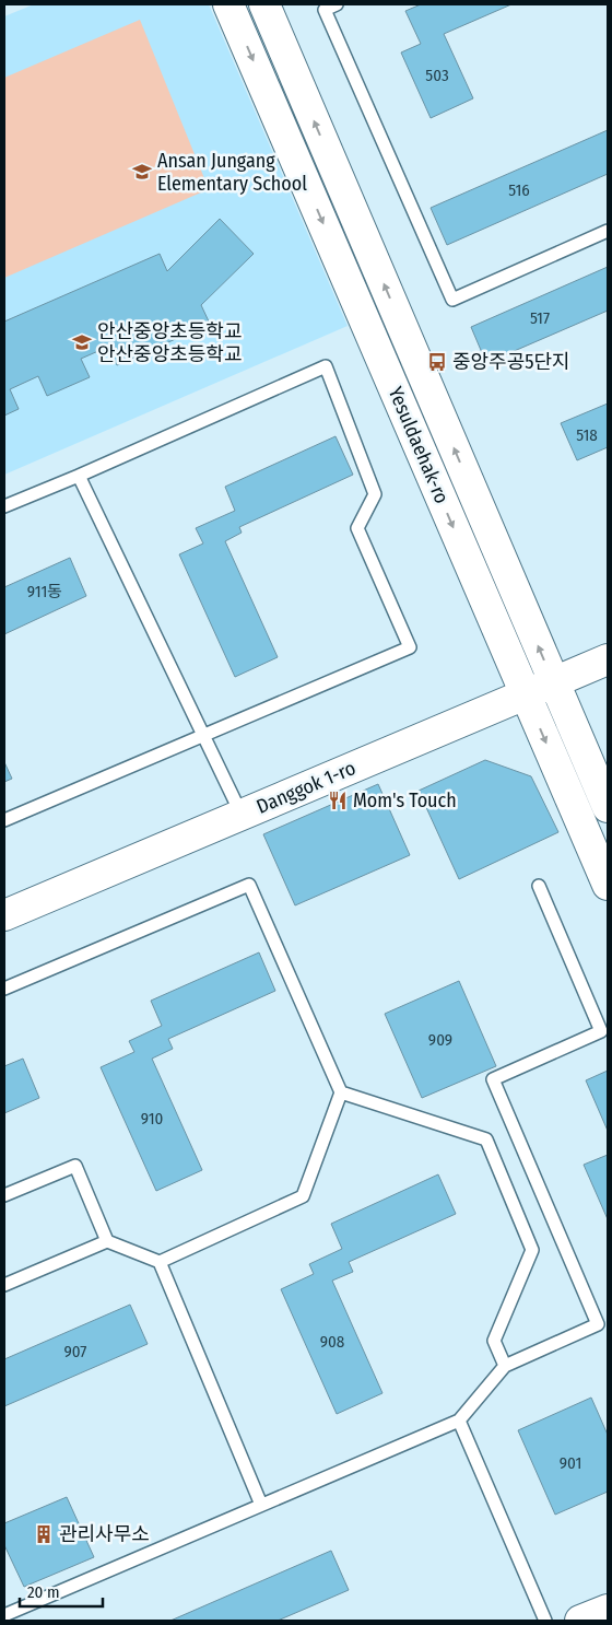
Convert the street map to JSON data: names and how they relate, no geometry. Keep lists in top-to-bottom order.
{
  "streets": {
    "street": ["Yesuldaehak-ro", "Danggok 1-ro"]
  },
  "crossings": [
    ["Yesuldaehak-ro", "Danggok 1-ro"]
  ],
  "places": {
    "school or university": ["Ansan Jungang Elementary School", "안산중앙초등학교 안산중앙초등학교"],
    "bus stop": ["중앙주공5단지"],
    "restaurant": ["Mom's Touch"],
    "building": ["관리사무소"]
  },
  "house_numbers": [
    "503",
    "516",
    "517",
    "518",
    "911동",
    "909",
    "910",
    "908",
    "907",
    "901"
  ],
  "scale_bar": "20 m"
}
